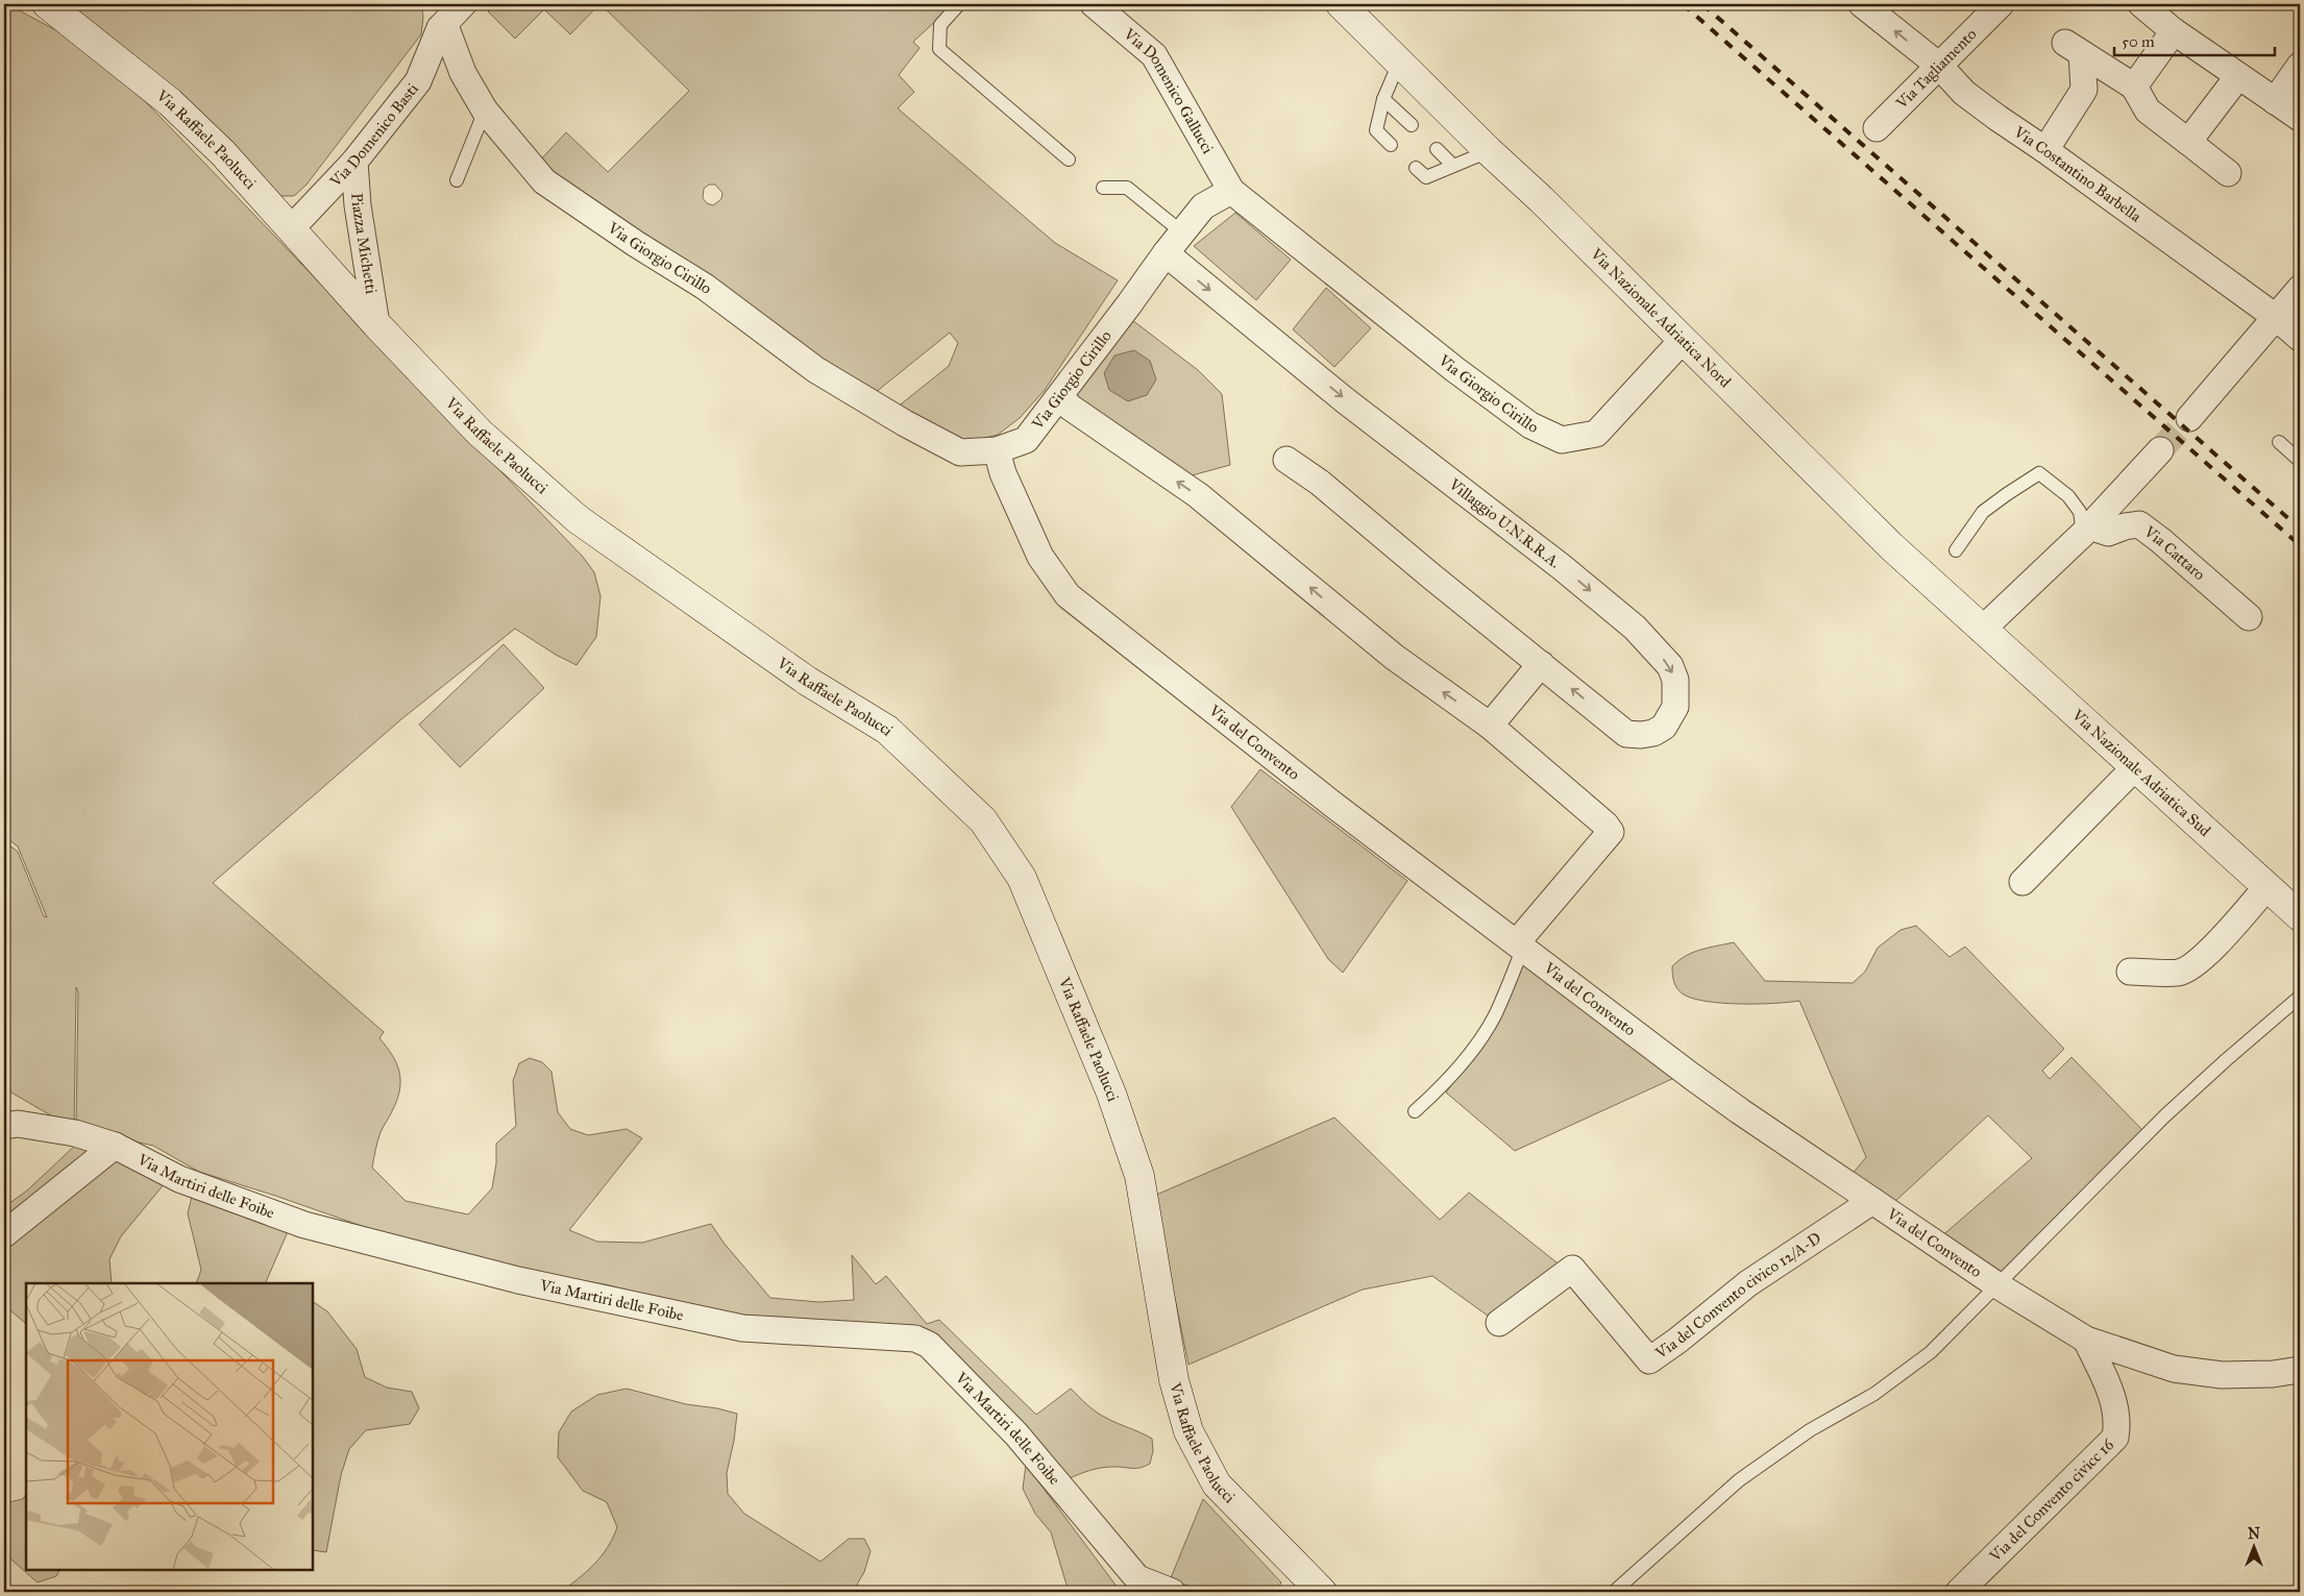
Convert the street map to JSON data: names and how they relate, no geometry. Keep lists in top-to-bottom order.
{
  "streets": {
    "main road": ["Via Raffaele Paolucci", "Via Nazionale Adriatica Nord", "Via Nazionale Adriatica Sud"],
    "street": [
      "Via Tagliamento",
      "Via Domenico Gallucci",
      "Via Domenico Basti",
      "Via Costantino Barbella",
      "Piazza Michetti",
      "Via Giorgio Cirillo",
      "Villaggio U.N.R.R.A.",
      "Via Cattaro",
      "Via del Convento",
      "Via Martiri delle Foibe",
      "Via del Convento civico 12/A-D",
      "Via del Convento civicc 16"
    ]
  },
  "crossings": [
    ["Via Tagliamento", "Via Costantino Barbella"],
    ["Via Domenico Gallucci", "Via Giorgio Cirillo"],
    ["Via Domenico Basti", "Via Raffaele Paolucci"],
    ["Via Domenico Basti", "Piazza Michetti"],
    ["Via Domenico Basti", "Via Giorgio Cirillo"],
    ["Via Raffaele Paolucci", "Piazza Michetti"],
    ["Via Giorgio Cirillo", "Via Nazionale Adriatica Nord"],
    ["Via Giorgio Cirillo", "Villaggio U.N.R.R.A."],
    ["Via Giorgio Cirillo", "Via del Convento"],
    ["Via Nazionale Adriatica Nord", "Via Nazionale Adriatica Sud"],
    ["Via del Convento", "Via del Convento civico 12/A-D"],
    ["Via del Convento", "Via del Convento civicc 16"]
  ],
  "scale_bar": "50 m",
  "north": "top"
}
